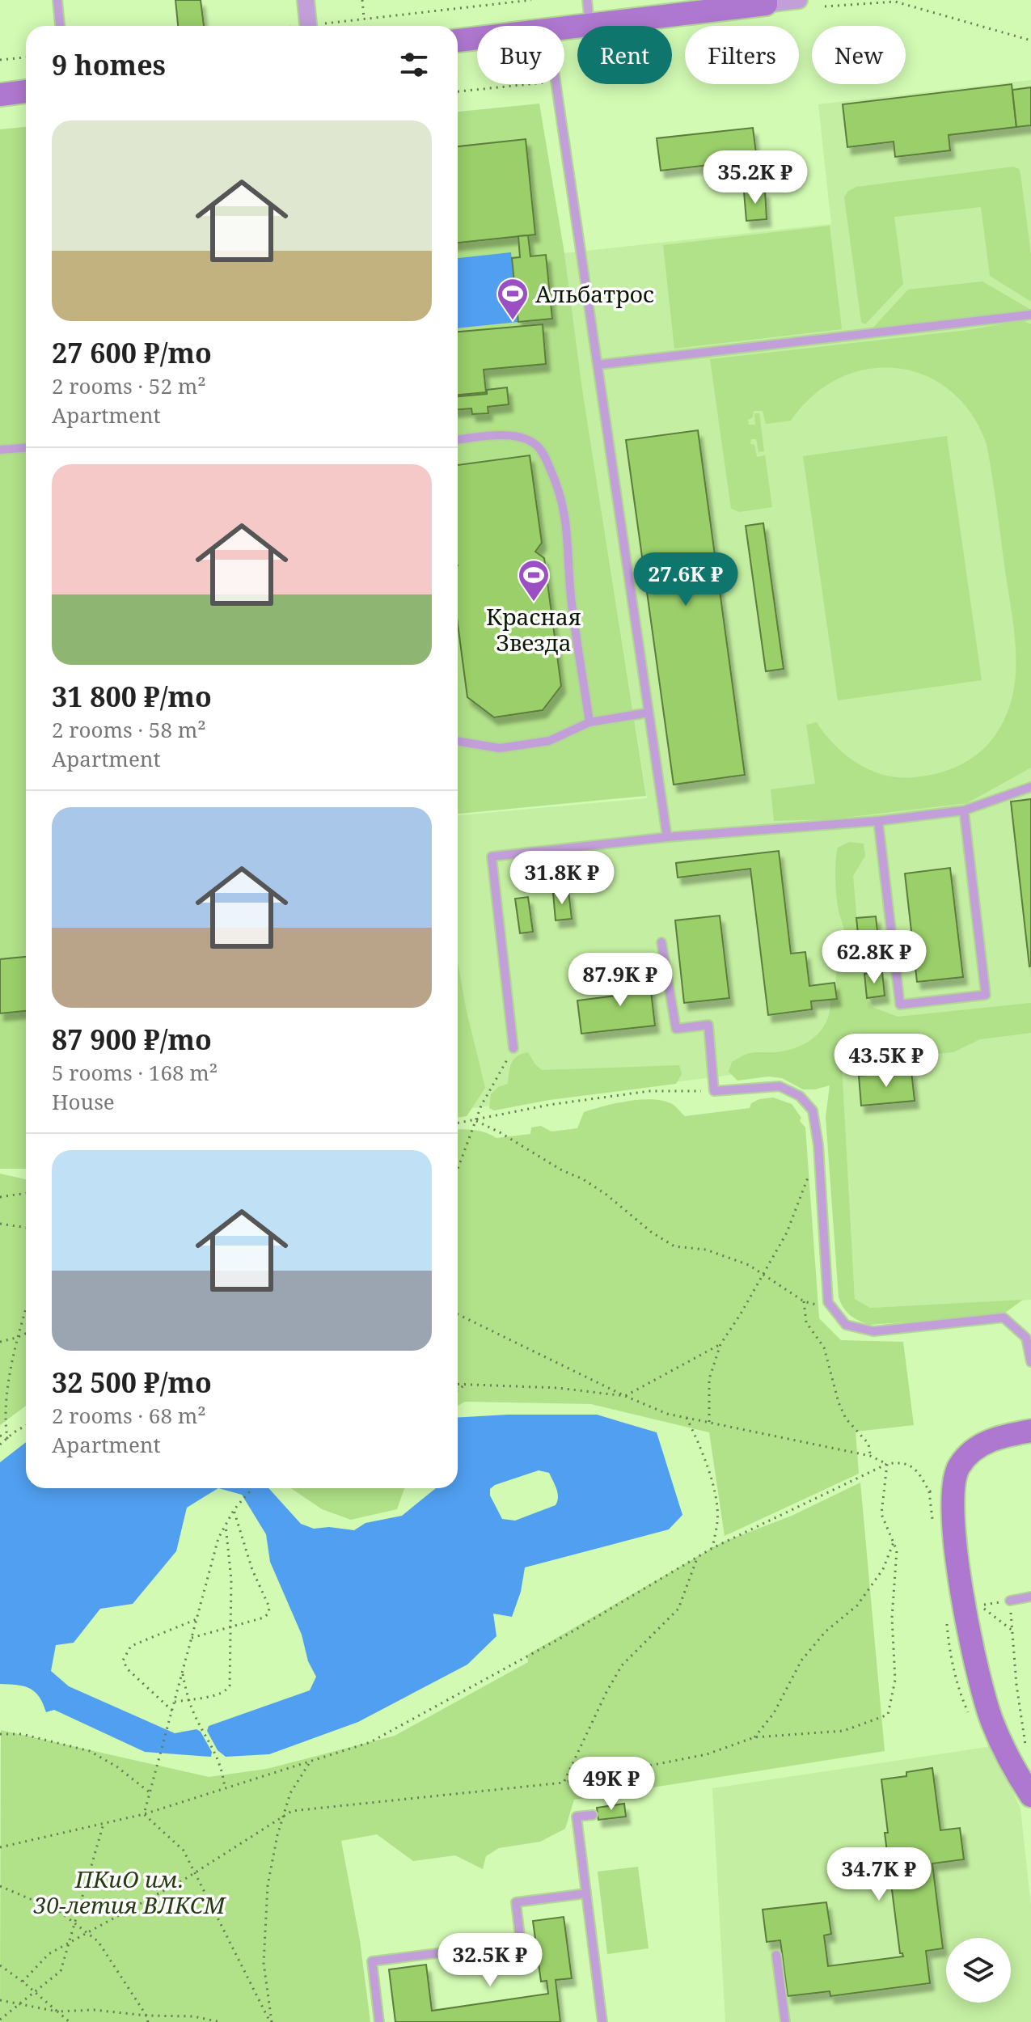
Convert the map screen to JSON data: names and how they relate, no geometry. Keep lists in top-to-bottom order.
{
  "parks": ["ПКиО им. 30-летия ВЛКСМ"],
  "places": {
    "sports": ["Альбатрос", "Красная Звезда"]
  },
  "page": {
    "chip": [
      "Buy",
      "Rent",
      "Filters",
      "New"
    ],
    "heading": "9 homes",
    "list": [
      {
        "name": "27 600 ₽/mo",
        "note": "2 rooms · 52 m² · Apartment"
      },
      {
        "name": "31 800 ₽/mo",
        "note": "2 rooms · 58 m² · Apartment"
      },
      {
        "name": "87 900 ₽/mo",
        "note": "5 rooms · 168 m² · House"
      },
      {
        "name": "32 500 ₽/mo",
        "note": "2 rooms · 68 m² · Apartment"
      }
    ],
    "price": [
      "35.2K ₽",
      "27.6K ₽",
      "31.8K ₽",
      "62.8K ₽",
      "87.9K ₽",
      "43.5K ₽",
      "49K ₽",
      "34.7K ₽",
      "32.5K ₽"
    ]
  }
}
